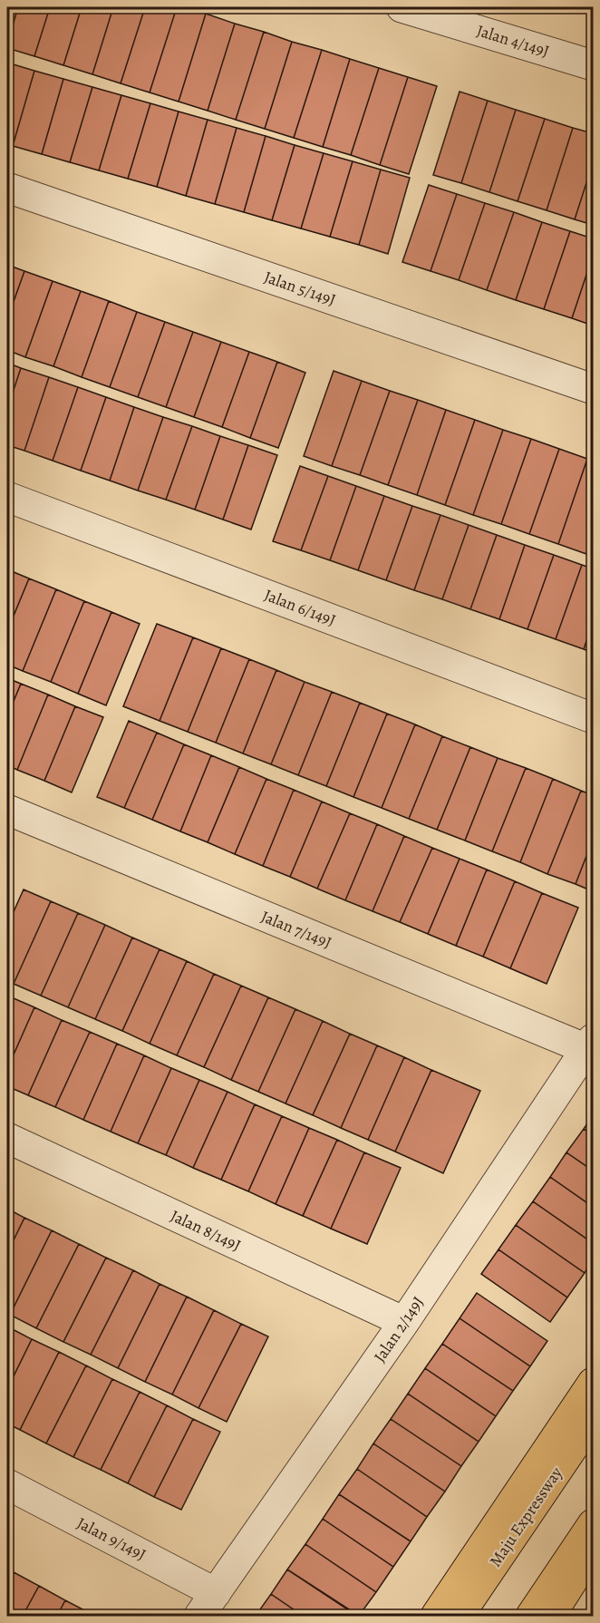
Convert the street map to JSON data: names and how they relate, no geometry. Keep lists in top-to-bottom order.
{
  "streets": {
    "main road": ["Maju Expressway"],
    "street": [
      "Jalan 4/149J",
      "Jalan 5/149J",
      "Jalan 6/149J",
      "Jalan 7/149J",
      "Jalan 8/149J",
      "Jalan 2/149J",
      "Jalan 9/149J"
    ]
  },
  "crossings": [
    ["Jalan 7/149J", "Jalan 2/149J"],
    ["Jalan 8/149J", "Jalan 2/149J"],
    ["Jalan 2/149J", "Jalan 9/149J"]
  ]
}
